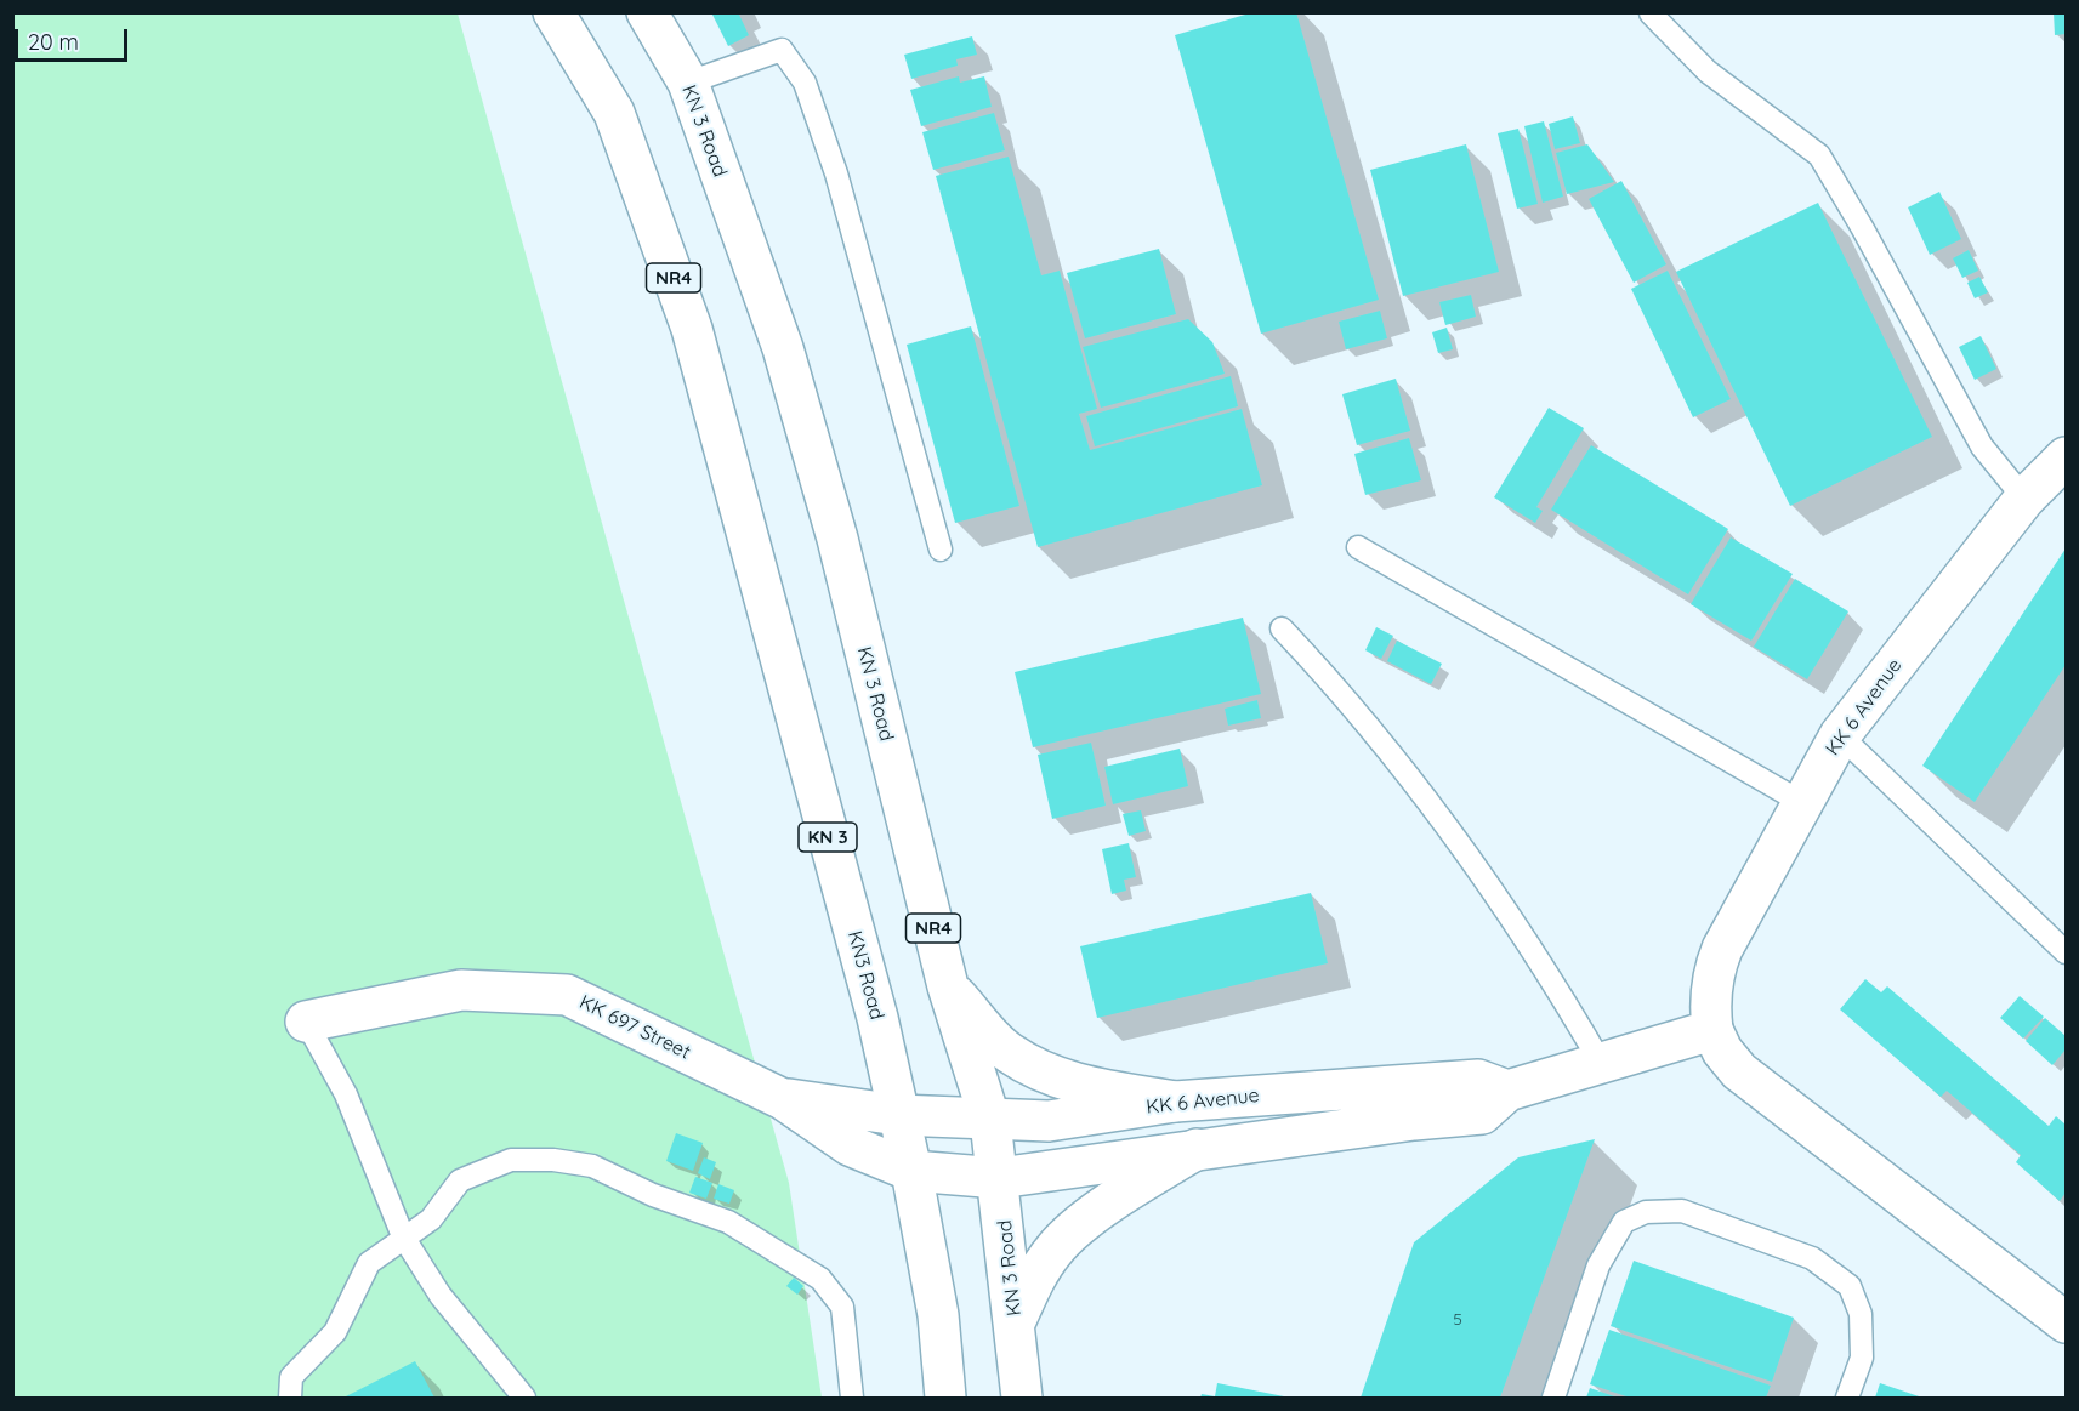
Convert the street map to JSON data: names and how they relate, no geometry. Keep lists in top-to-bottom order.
{
  "streets": {
    "main road": [
      "KN 3 Road",
      "NR4",
      "KK 6 Avenue",
      "KN 3",
      "KN3 Road",
      "KK 697 Street"
    ]
  },
  "crossings": [
    ["KN 3 Road", "KK 6 Avenue"],
    ["KN 3 Road", "KK 697 Street"],
    ["NR4", "KN3 Road"],
    ["KK 6 Avenue", "KN3 Road"],
    ["KK 6 Avenue", "KK 697 Street"],
    ["KN3 Road", "KK 697 Street"]
  ],
  "house_numbers": ["5"],
  "scale_bar": "20 m"
}
